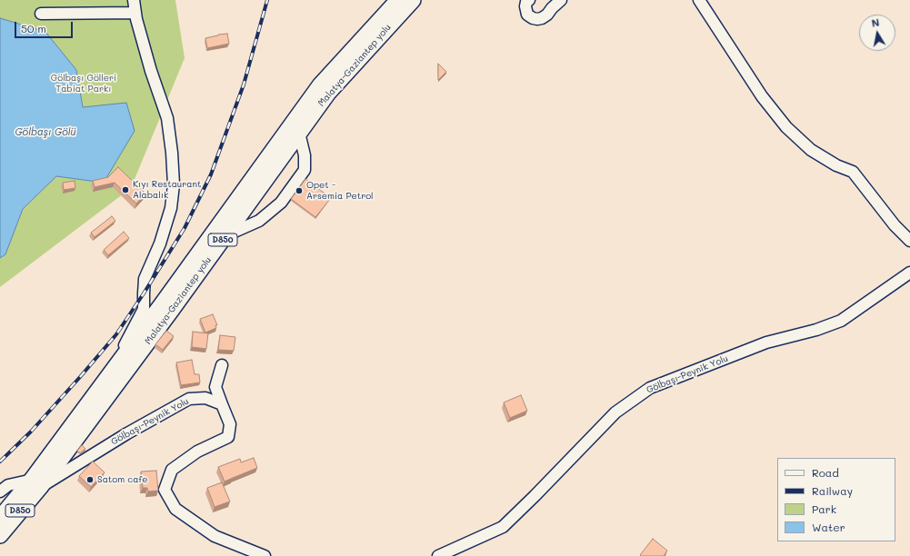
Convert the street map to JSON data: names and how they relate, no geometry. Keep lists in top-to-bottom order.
{
  "streets": {
    "highway": ["Malatya-Gaziantep yolu", "D850"],
    "street": ["Gölbaşı-Peynik Yolu"]
  },
  "crossings": [
    ["Malatya-Gaziantep yolu", "Gölbaşı-Peynik Yolu"]
  ],
  "water": ["Gölbaşı Gölü"],
  "parks": ["Gölbaşı Gölleri Tabiat Parkı"],
  "places": ["Kıyı Restaurant Alabalık", "Opet - Arsemia Petrol", "Satom cafe"],
  "legend": [
    "Road",
    "Railway",
    "Park",
    "Water"
  ],
  "scale_bar": "50 m",
  "north": "top"
}
